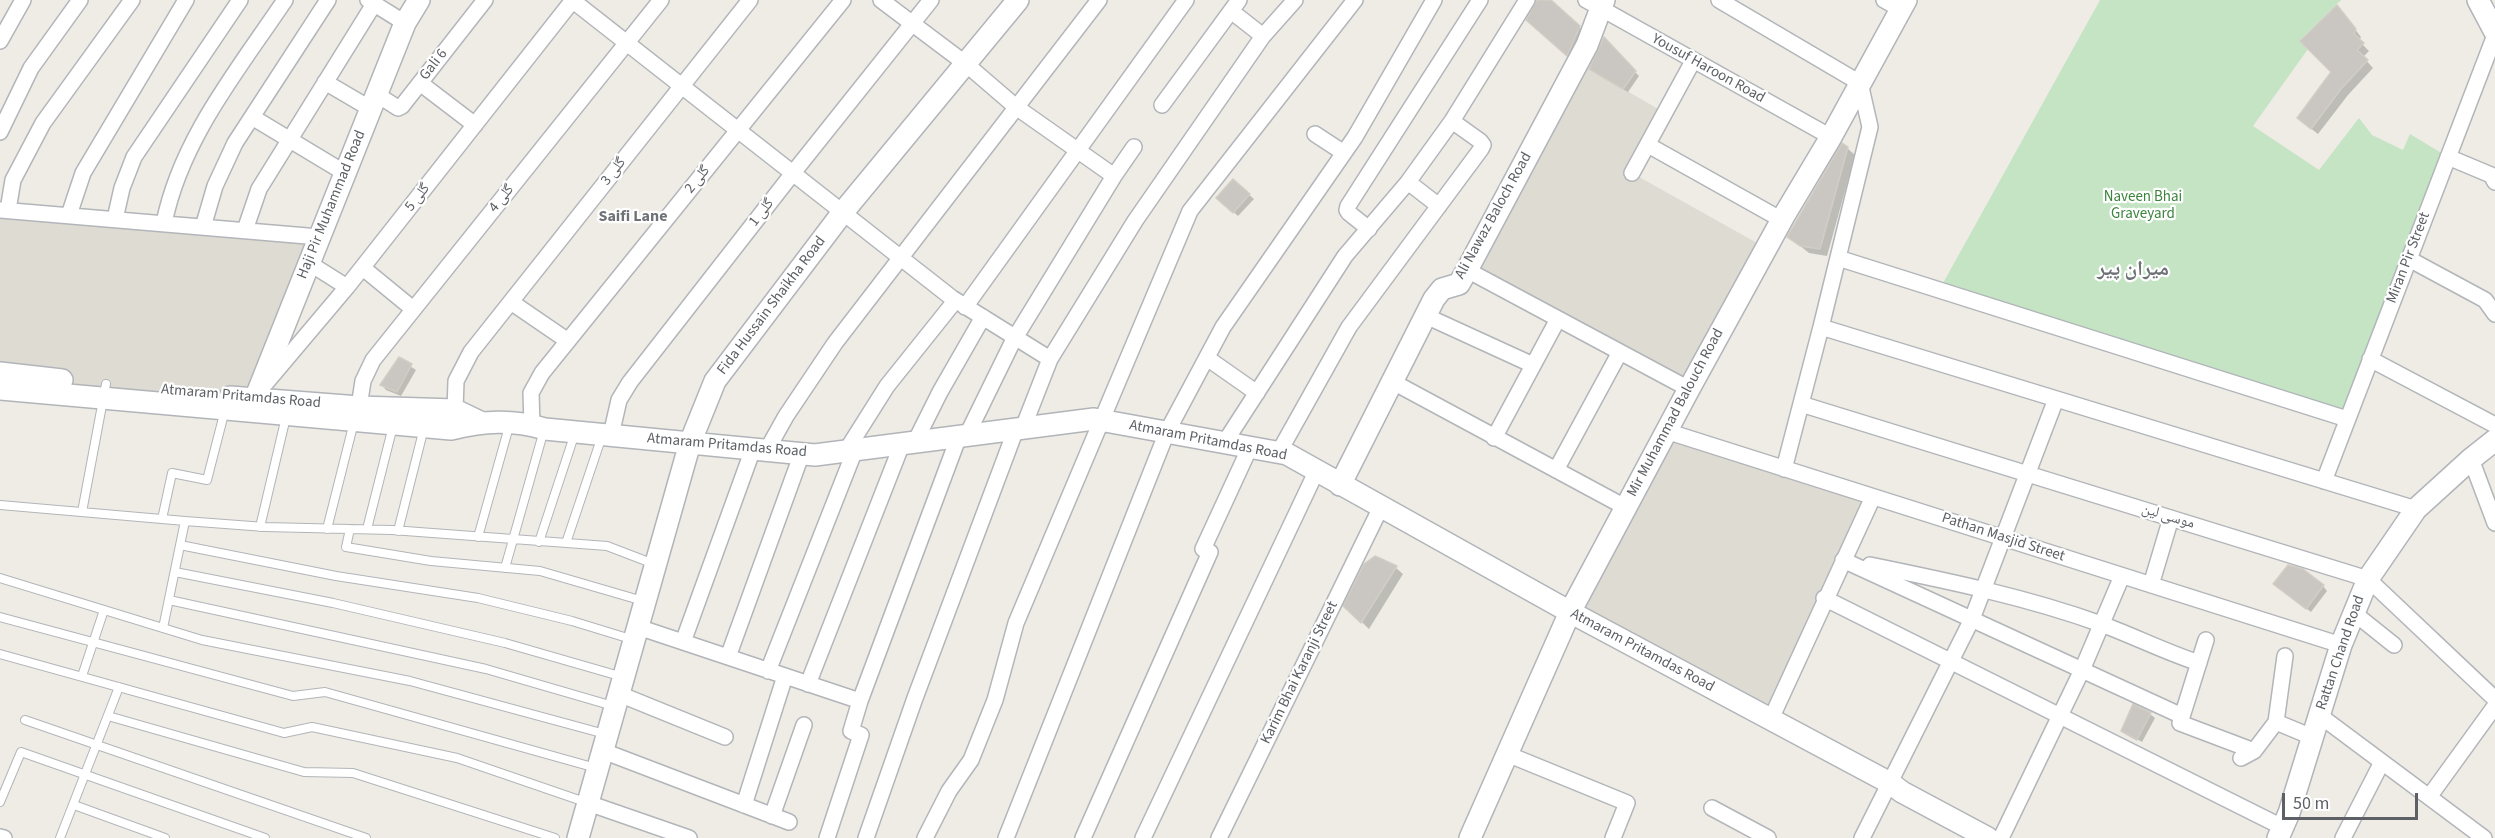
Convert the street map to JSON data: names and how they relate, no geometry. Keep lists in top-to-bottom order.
{
  "streets": {
    "street": [
      "Gali 6",
      "Yousuf Haroon Road",
      "گلی 3",
      "گلی 2",
      "گلی 5",
      "گلی 4",
      "Haji Pir Muhammad Road",
      "گلی 1",
      "Ali Nawaz Baloch Road",
      "Miran Pir Street",
      "Fida Hussain Shaikha Road",
      "Atmaram Pritamdas Road",
      "Mir Muhammad Balouch Road",
      "موسی لین",
      "Pathan Masjid Street",
      "Rattan Chand Road",
      "Karim Bhai Karanji Street"
    ]
  },
  "crossings": [
    ["Gali 6", "Haji Pir Muhammad Road"],
    ["Yousuf Haroon Road", "Ali Nawaz Baloch Road"],
    ["Yousuf Haroon Road", "Mir Muhammad Balouch Road"],
    ["گلی 3", "Atmaram Pritamdas Road"],
    ["گلی 2", "Atmaram Pritamdas Road"],
    ["گلی 5", "Haji Pir Muhammad Road"],
    ["گلی 5", "Atmaram Pritamdas Road"],
    ["گلی 4", "Atmaram Pritamdas Road"],
    ["Haji Pir Muhammad Road", "Atmaram Pritamdas Road"],
    ["گلی 1", "Atmaram Pritamdas Road"],
    ["Ali Nawaz Baloch Road", "Atmaram Pritamdas Road"],
    ["Fida Hussain Shaikha Road", "Atmaram Pritamdas Road"],
    ["Atmaram Pritamdas Road", "Mir Muhammad Balouch Road"],
    ["Atmaram Pritamdas Road", "Karim Bhai Karanji Street"],
    ["Mir Muhammad Balouch Road", "Pathan Masjid Street"],
    ["موسی لین", "Rattan Chand Road"],
    ["Pathan Masjid Street", "Rattan Chand Road"]
  ],
  "districts": ["Saifi Lane", "میران پیر"],
  "parks": ["Naveen Bhai Graveyard"],
  "scale_bar": "50 m"
}
